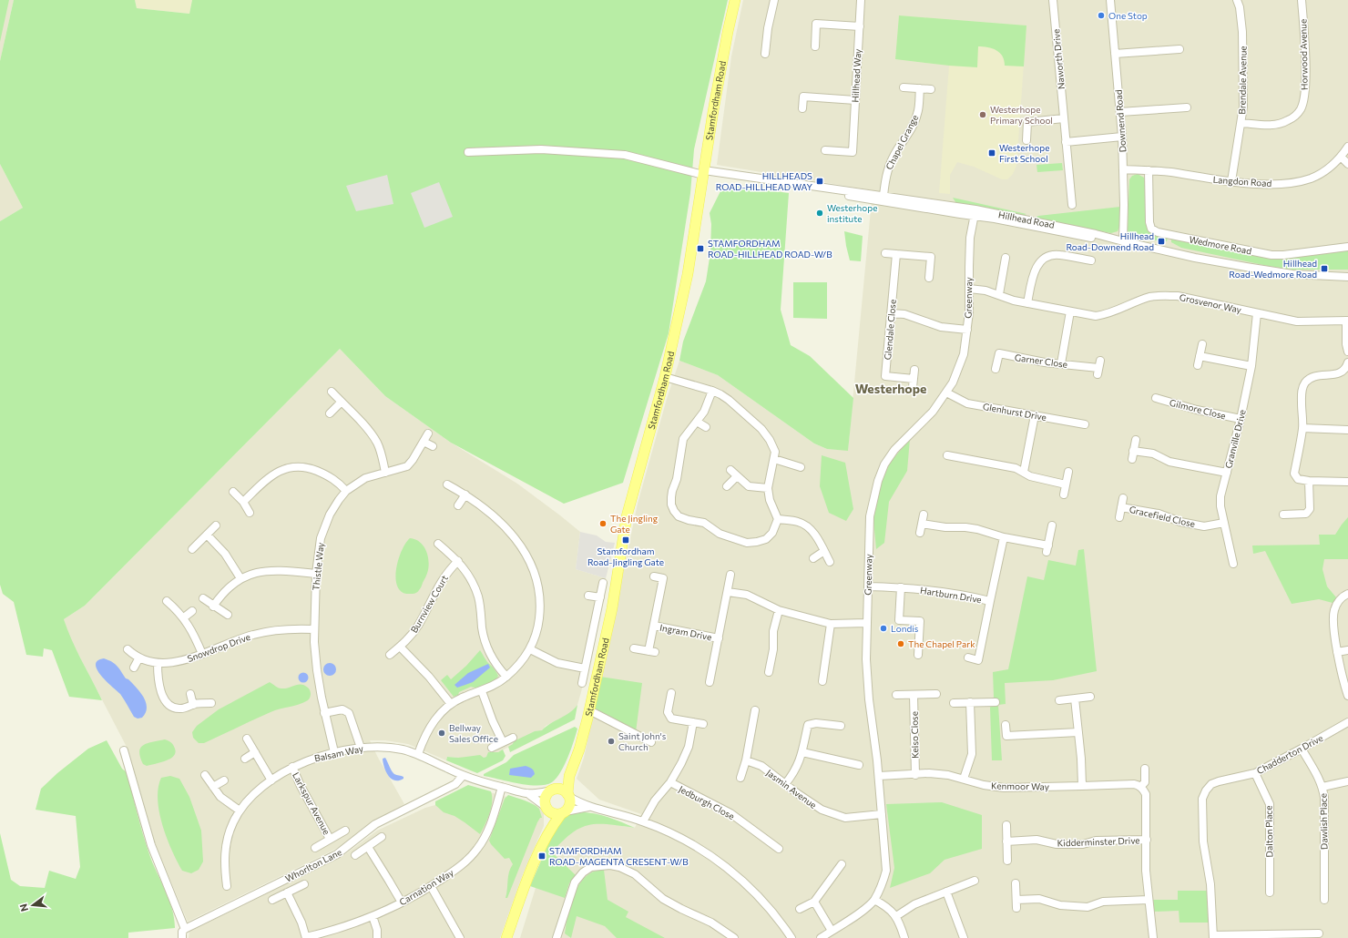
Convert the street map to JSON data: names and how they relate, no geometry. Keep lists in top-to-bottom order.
{
  "streets": {
    "main road": ["Stamfordham Road"],
    "street": [
      "Horwood Avenue",
      "Naworth Drive",
      "Hillhead Way",
      "Brendale Avenue",
      "Downend Road",
      "Chapel Grange",
      "Langdon Road",
      "Hillhead Road",
      "Wedmore Road",
      "Greenway",
      "Grosvenor Way",
      "Glendale Close",
      "Garner Close",
      "Gilmore Close",
      "Glenhurst Drive",
      "Granville Drive",
      "Gracefield Close",
      "Thistle Way",
      "Hartburn Drive",
      "Burnview Court",
      "Ingram Drive",
      "Snowdrop Drive",
      "Kelso Close",
      "Balsam Way",
      "Chadderton Drive",
      "Kenmoor Way",
      "Jasmin Avenue",
      "Jedburgh Close",
      "Larkspur Avenue",
      "Dawlish Place",
      "Dalton Place",
      "Kidderminster Drive",
      "Whorlton Lane",
      "Carnation Way"
    ]
  },
  "crossings": [
    ["Horwood Avenue", "Brendale Avenue"],
    ["Brendale Avenue", "Langdon Road"],
    ["Stamfordham Road", "Hillhead Road"],
    ["Stamfordham Road", "Balsam Way"],
    ["Downend Road", "Langdon Road"],
    ["Downend Road", "Hillhead Road"],
    ["Chapel Grange", "Hillhead Road"],
    ["Langdon Road", "Wedmore Road"],
    ["Hillhead Road", "Greenway"],
    ["Greenway", "Grosvenor Way"],
    ["Greenway", "Glenhurst Drive"],
    ["Greenway", "Hartburn Drive"],
    ["Greenway", "Kenmoor Way"],
    ["Greenway", "Jasmin Avenue"],
    ["Grosvenor Way", "Granville Drive"],
    ["Gilmore Close", "Granville Drive"],
    ["Granville Drive", "Gracefield Close"],
    ["Thistle Way", "Snowdrop Drive"],
    ["Thistle Way", "Balsam Way"],
    ["Kelso Close", "Kenmoor Way"],
    ["Balsam Way", "Larkspur Avenue"],
    ["Balsam Way", "Whorlton Lane"],
    ["Balsam Way", "Carnation Way"],
    ["Chadderton Drive", "Dawlish Place"],
    ["Chadderton Drive", "Dalton Place"]
  ],
  "districts": ["Westerhope"],
  "places": {
    "other": [
      "One Stop",
      "Westerhope Primary School",
      "Westerhope institute",
      "The Jingling Gate",
      "Londis",
      "The Chapel Park",
      "Bellway Sales Office",
      "Saint John's Church"
    ],
    "transit": [
      "Westerhope First School",
      "HILLHEADS ROAD-HILLHEAD WAY",
      "Hillhead Road-Downend Road",
      "STAMFORDHAM ROAD-HILLHEAD ROAD-W/B",
      "Hillhead Road-Wedmore Road",
      "Stamfordham Road-Jingling Gate",
      "STAMFORDHAM ROAD-MAGENTA CRESENT-W/B"
    ]
  },
  "north": "left"
}
